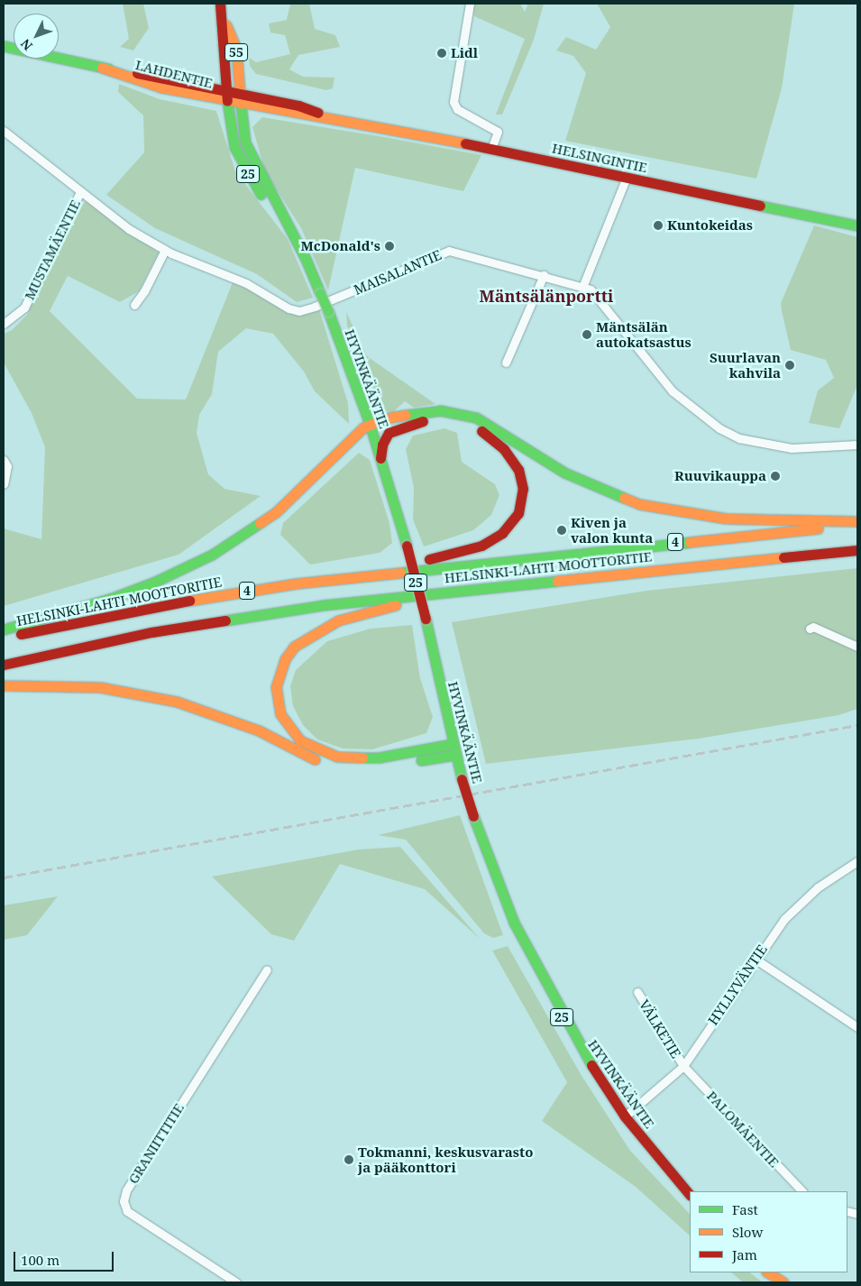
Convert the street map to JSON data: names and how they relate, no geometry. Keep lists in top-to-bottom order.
{
  "streets": {
    "main road": [
      "55",
      "LAHDENTIE",
      "HELSINGINTIE",
      "25",
      "HYVINKÄÄNTIE",
      "4",
      "HELSINKI-LAHTI MOOTTORITIE"
    ],
    "street": [
      "MUSTAMÄENTIE",
      "MAISALANTIE",
      "HYLLYVÄNTIE",
      "VÄLKETIE",
      "PALOMÄENTIE",
      "GRANIITTITIE"
    ]
  },
  "crossings": [
    ["55", "LAHDENTIE"],
    ["55", "HELSINGINTIE"],
    ["55", "HYVINKÄÄNTIE"],
    ["LAHDENTIE", "HELSINGINTIE"],
    ["LAHDENTIE", "HYVINKÄÄNTIE"],
    ["HELSINGINTIE", "HYVINKÄÄNTIE"],
    ["MUSTAMÄENTIE", "MAISALANTIE"],
    ["HYVINKÄÄNTIE", "HYLLYVÄNTIE"],
    ["HYLLYVÄNTIE", "VÄLKETIE"],
    ["HYLLYVÄNTIE", "PALOMÄENTIE"],
    ["VÄLKETIE", "PALOMÄENTIE"]
  ],
  "districts": ["Mäntsälänportti"],
  "places": [
    "Lidl",
    "Kuntokeidas",
    "McDonald's",
    "Mäntsälän autokatsastus",
    "Suurlavan kahvila",
    "Ruuvikauppa",
    "Kiven ja valon kunta",
    "Tokmanni, keskusvarasto ja pääkonttori"
  ],
  "legend": ["Fast", "Slow", "Jam"],
  "scale_bar": "100 m",
  "north": "bottom left"
}
